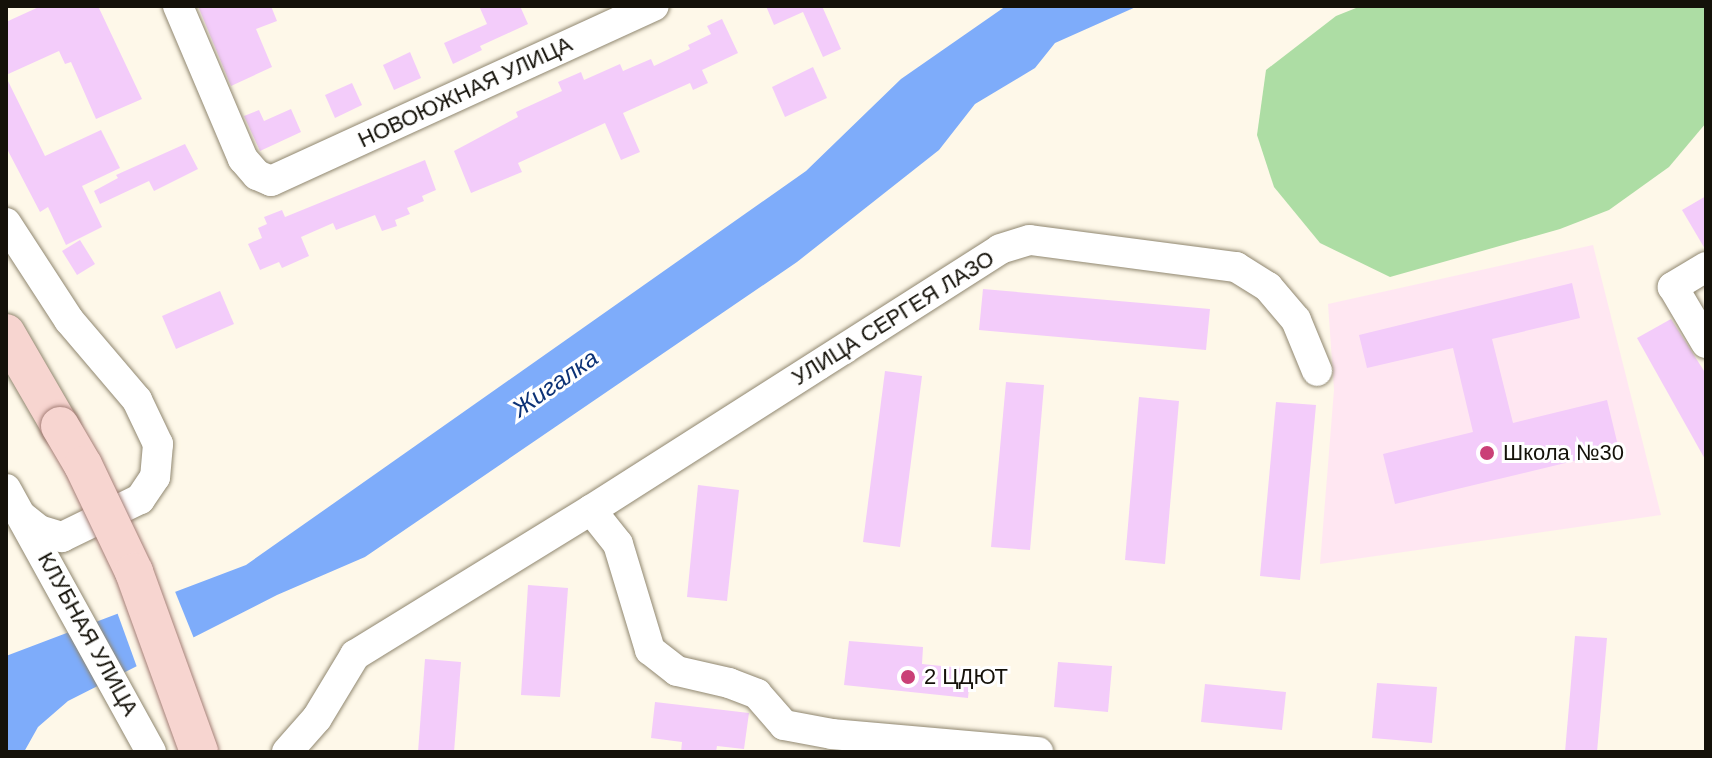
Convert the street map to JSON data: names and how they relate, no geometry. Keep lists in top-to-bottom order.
{
  "streets": {
    "street": ["НОВОЮЖНАЯ УЛИЦА", "УЛИЦА СЕРГЕЯ ЛАЗО", "КЛУБНАЯ УЛИЦА"]
  },
  "water": ["Жигалка"],
  "places": ["Школа №30", "2 ЦДЮТ"]
}
